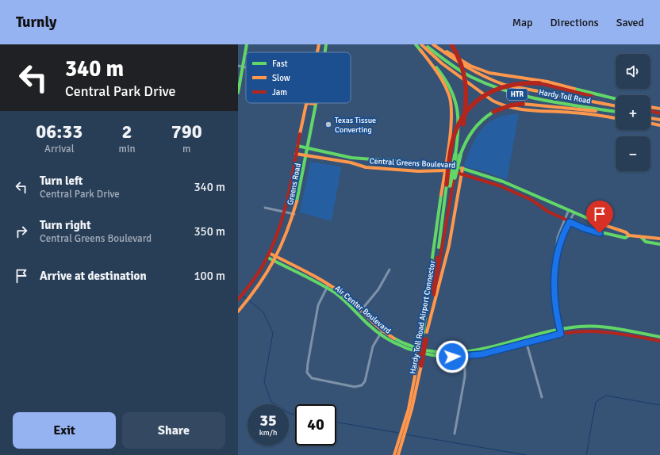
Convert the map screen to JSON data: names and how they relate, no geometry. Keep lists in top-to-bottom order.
{
  "streets": {
    "main road": [
      "HTR",
      "Hardy Toll Road",
      "Central Greens Boulevard",
      "Greens Road",
      "Air Center Boulevard",
      "Hardy Toll Road Airport Connector"
    ]
  },
  "crossings": [
    ["Central Greens Boulevard", "Greens Road"],
    ["Greens Road", "Air Center Boulevard"]
  ],
  "places": ["Texas Tissue Converting"],
  "legend": ["Fast", "Slow", "Jam"],
  "page": {
    "header": "Turnly",
    "nav": ["Map", "Directions", "Saved"],
    "turn": ["340 m", "Central Park Drive"],
    "map_buttons": ["+", "−"],
    "eta": [
      "06:33",
      "Arrival",
      "2",
      "min",
      "790",
      "m"
    ],
    "list": [
      {
        "name": "Turn left",
        "note": "Central Park Drive",
        "value": "340 m"
      },
      {
        "name": "Turn right",
        "note": "Central Greens Boulevard",
        "value": "350 m"
      },
      {
        "name": "Arrive at destination",
        "value": "100 m"
      }
    ],
    "speed": "35 km/h",
    "limit": "40",
    "buttons": ["Exit", "Share"]
  }
}
